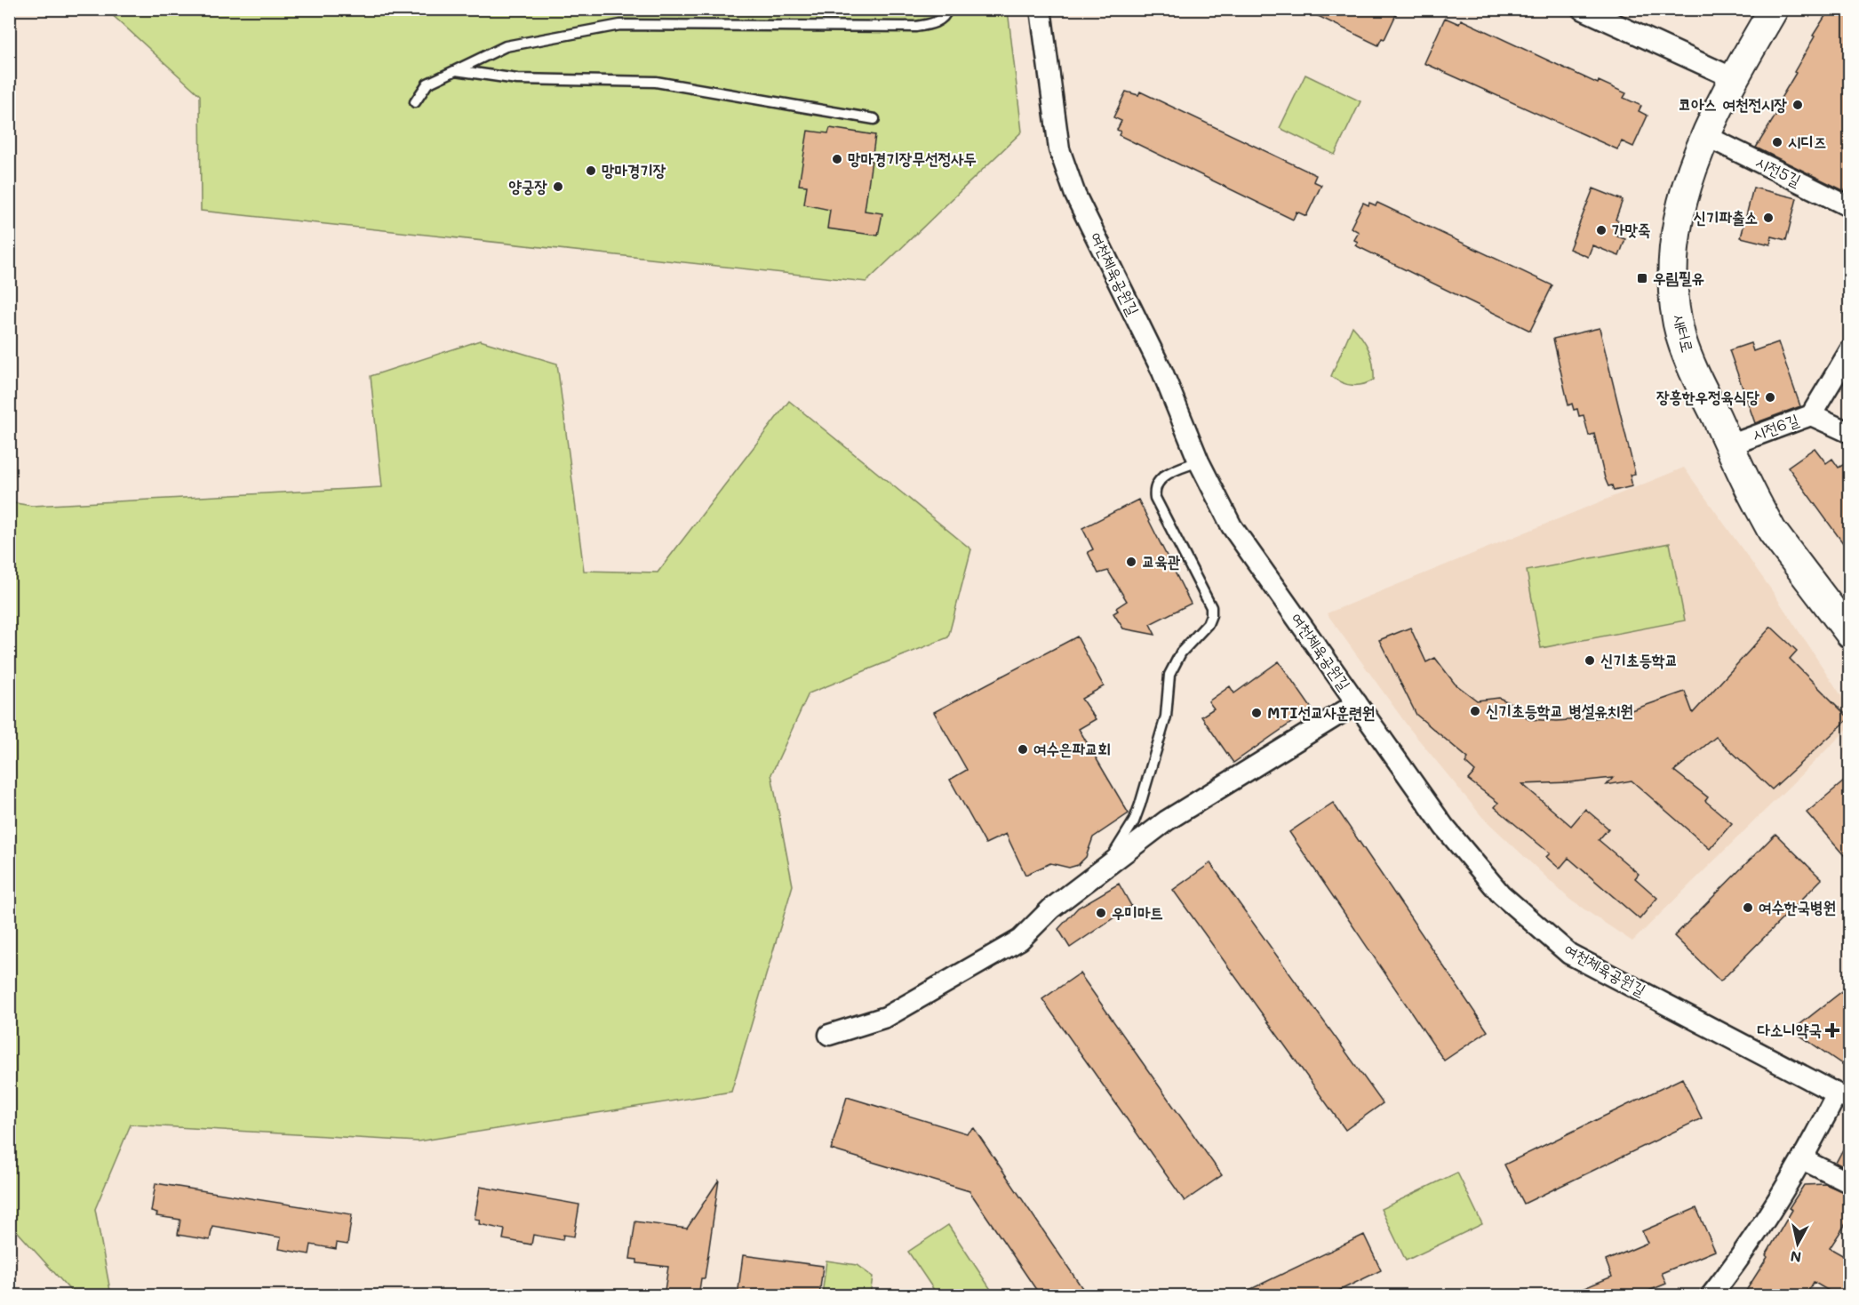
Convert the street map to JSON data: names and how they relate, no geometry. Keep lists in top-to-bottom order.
{
  "streets": {
    "street": [
      "시전5길",
      "여천체육공원길",
      "새터로",
      "시전6길"
    ]
  },
  "crossings": [
    ["시전5길", "새터로"],
    ["새터로", "시전6길"]
  ],
  "places": {
    "other": [
      "코아스 여천전시장",
      "시디즈",
      "망마경기장무선정사두",
      "망마경기장",
      "양궁장",
      "신기파출소",
      "가맛죽",
      "장흥한우정육식당",
      "교육관",
      "신기초등학교",
      "신기초등학교 병설유치원",
      "MTI선교사훈련원",
      "여수은파교회",
      "여수한국병원",
      "우미마트"
    ],
    "transit": ["우림필유"],
    "health": ["다소니약국"]
  },
  "north": "bottom"
}
